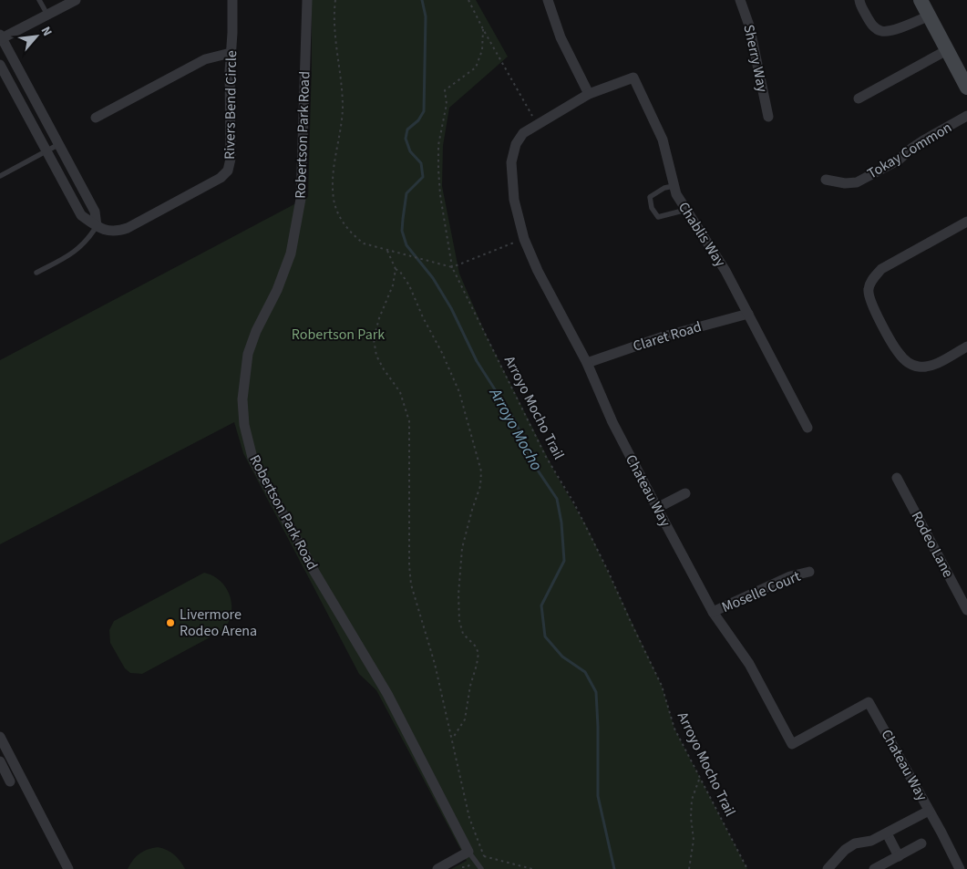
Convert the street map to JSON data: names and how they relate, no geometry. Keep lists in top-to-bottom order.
{
  "streets": {
    "street": [
      "Sherry Way",
      "Rivers Bend Circle",
      "Robertson Park Road",
      "Tokay Common",
      "Chablis Way",
      "Claret Road",
      "Chateau Way",
      "Rodeo Lane",
      "Moselle Court"
    ],
    "path": ["Arroyo Mocho Trail"]
  },
  "crossings": [
    ["Chablis Way", "Claret Road"],
    ["Chablis Way", "Chateau Way"],
    ["Claret Road", "Chateau Way"],
    ["Chateau Way", "Moselle Court"]
  ],
  "water": ["Arroyo Mocho"],
  "parks": ["Robertson Park"],
  "places": ["Livermore Rodeo Arena"],
  "north": "top right"
}
